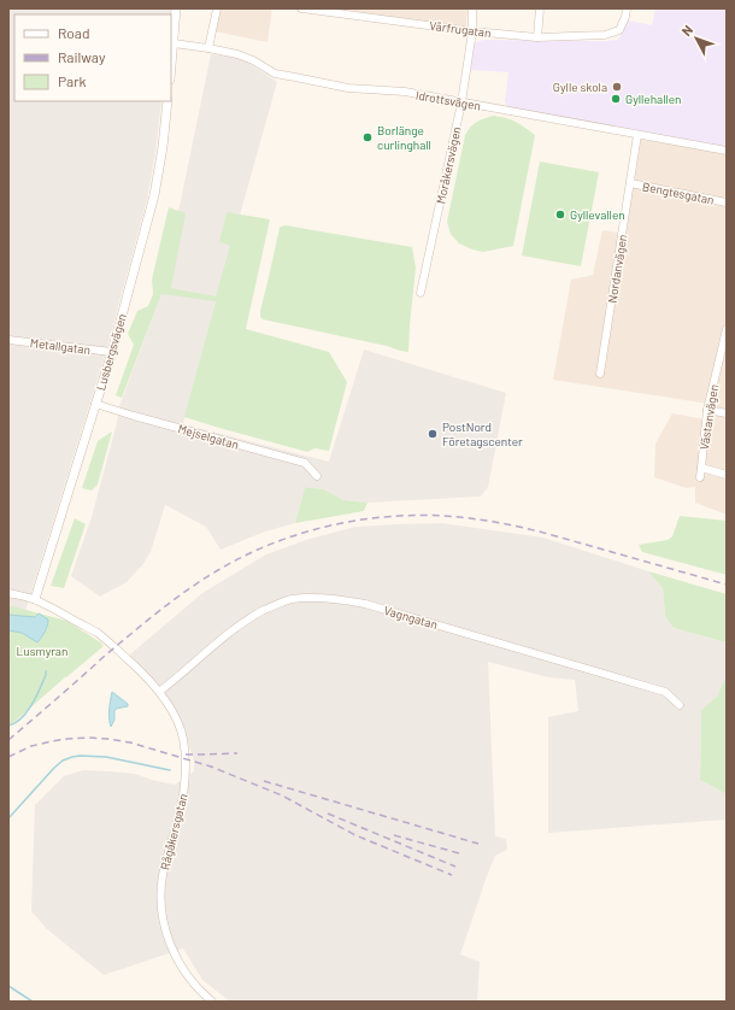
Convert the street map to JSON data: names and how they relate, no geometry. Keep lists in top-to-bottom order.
{
  "streets": {
    "street": [
      "Vårfrugatan",
      "Idrottsvägen",
      "Moråkersvägen",
      "Bengtesgatan",
      "Nordanvägen",
      "Metallgatan",
      "Lusbergsvägen",
      "Västanvägen",
      "Mejselgatan",
      "Vagngatan",
      "Rågåkersgatan"
    ]
  },
  "crossings": [
    ["Vårfrugatan", "Moråkersvägen"],
    ["Idrottsvägen", "Moråkersvägen"],
    ["Idrottsvägen", "Nordanvägen"],
    ["Bengtesgatan", "Nordanvägen"],
    ["Metallgatan", "Lusbergsvägen"],
    ["Lusbergsvägen", "Mejselgatan"],
    ["Lusbergsvägen", "Rågåkersgatan"],
    ["Vagngatan", "Rågåkersgatan"]
  ],
  "parks": ["Lusmyran"],
  "places": [
    "Gylle skola",
    "Gyllehallen",
    "Borlänge curlinghall",
    "Gyllevallen",
    "PostNord Företagscenter"
  ],
  "legend": ["Road", "Railway", "Park"],
  "north": "top left"
}
